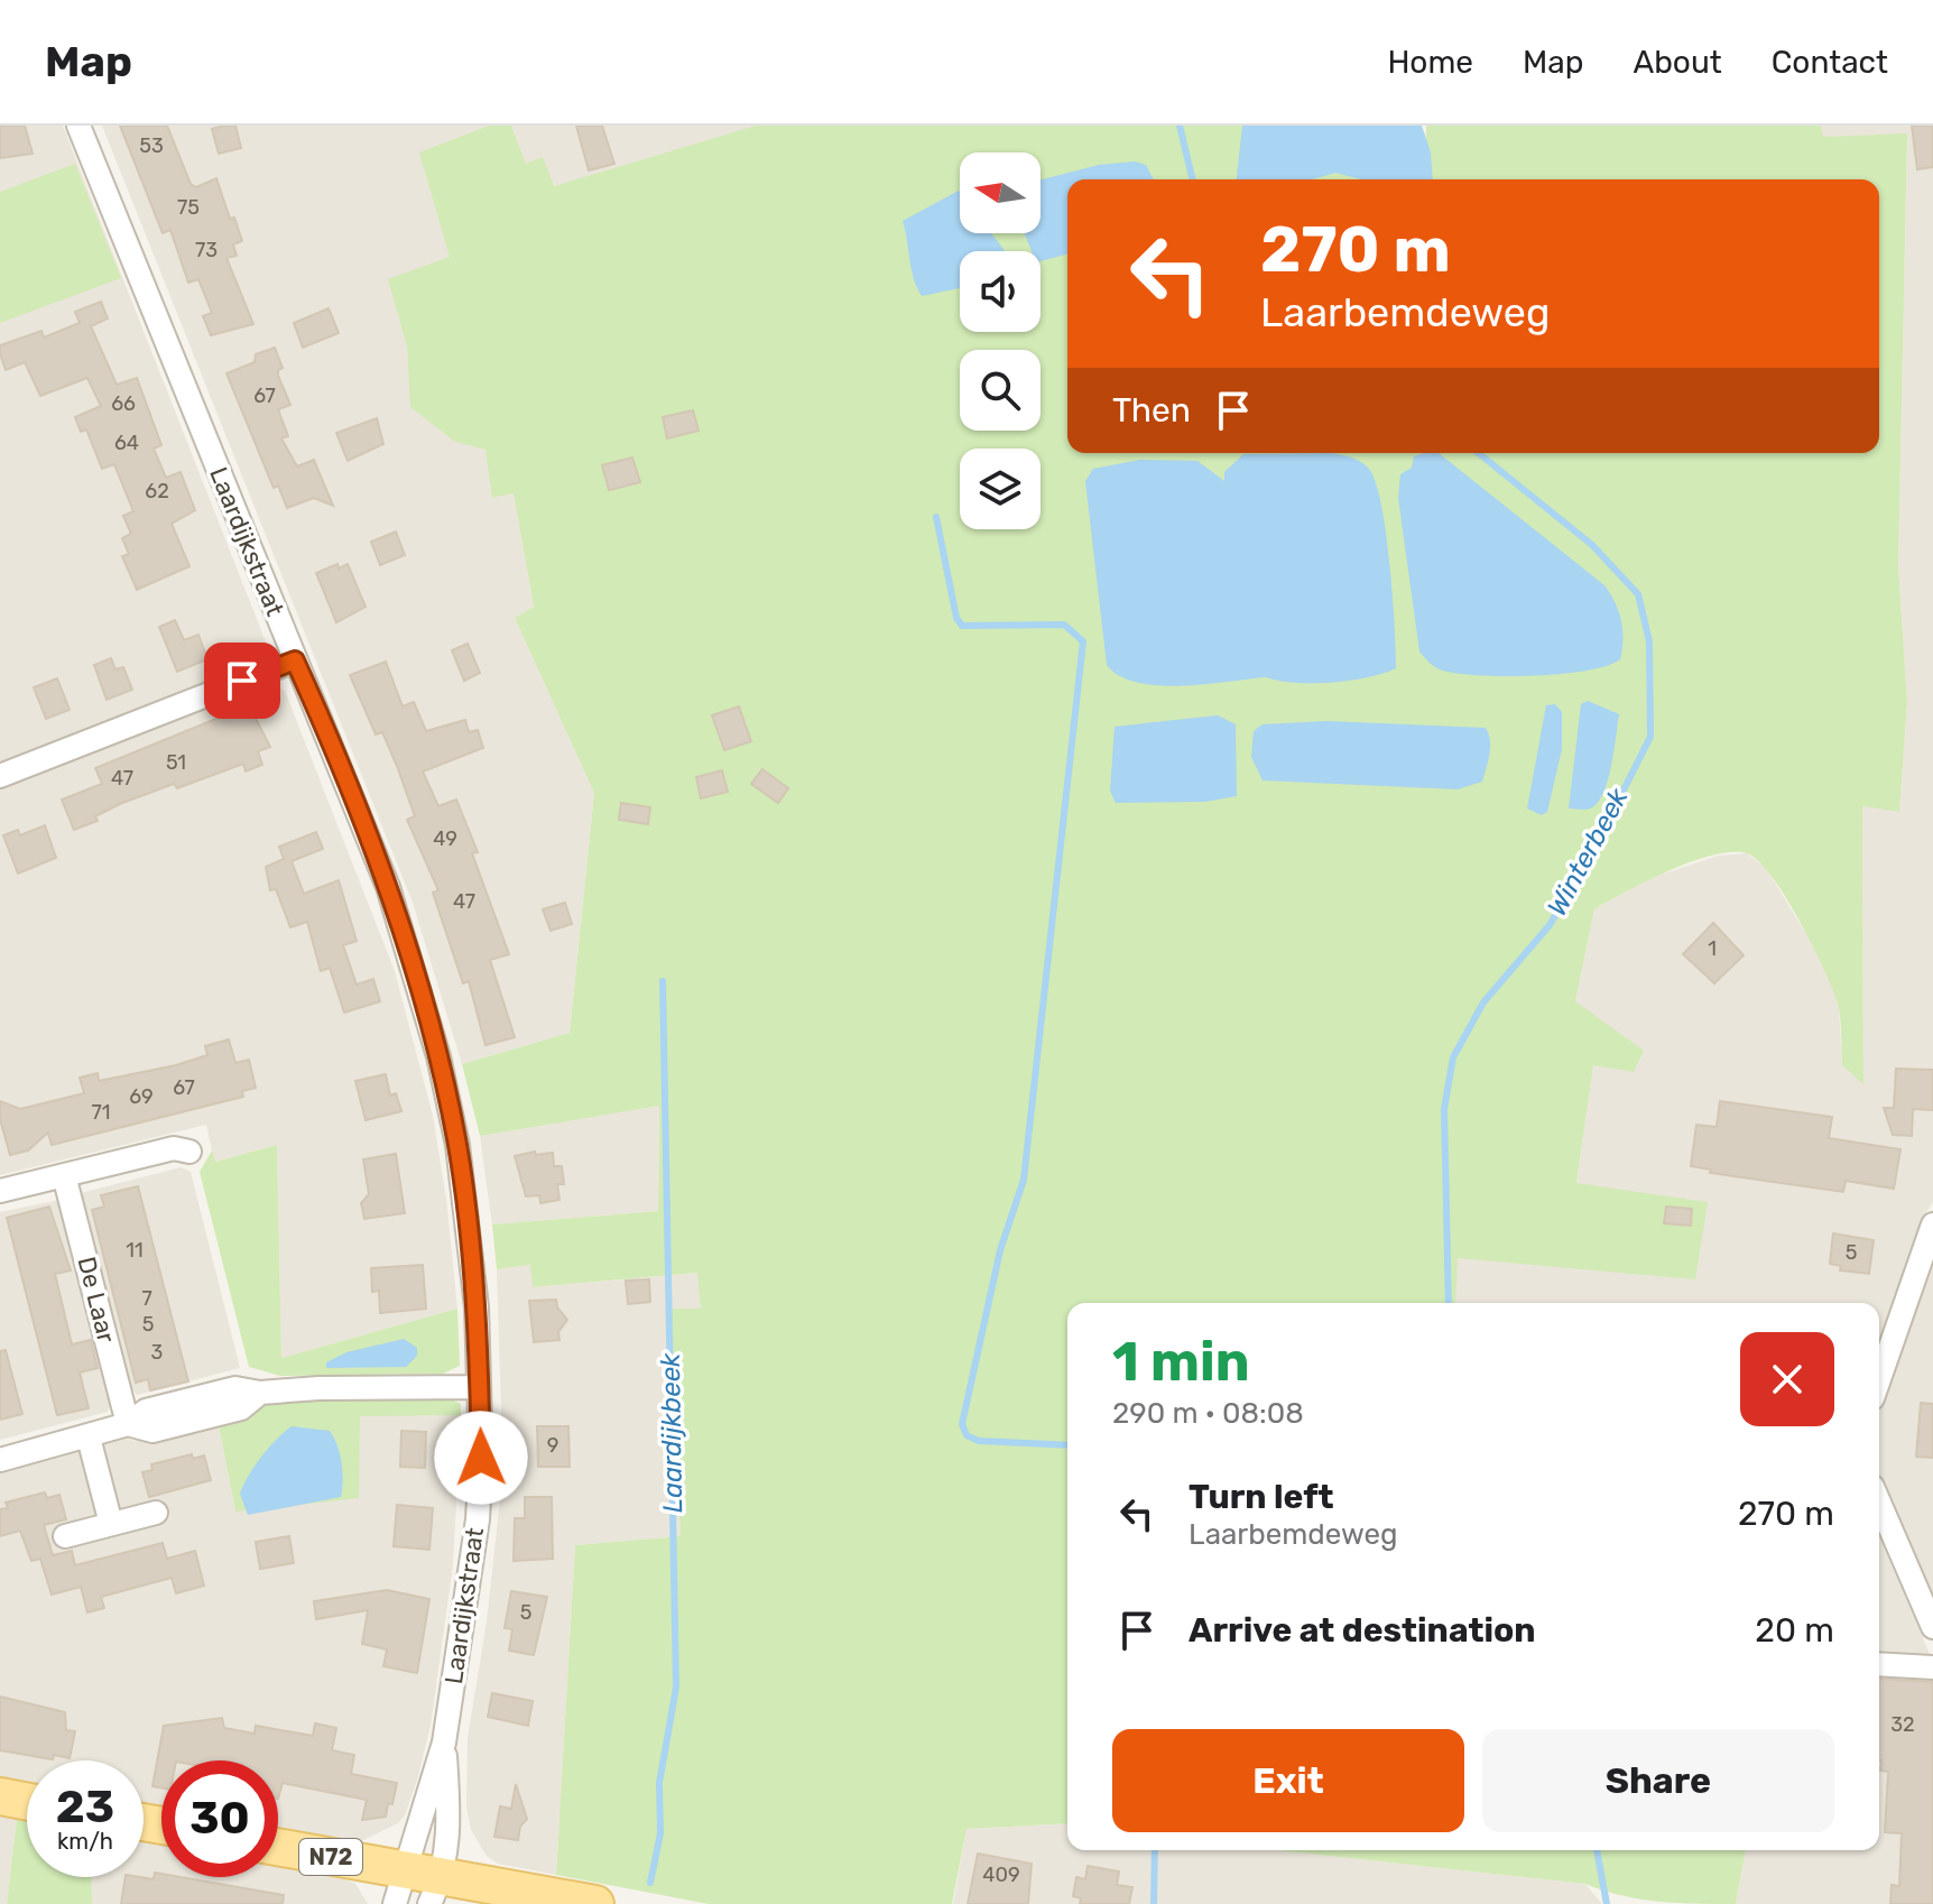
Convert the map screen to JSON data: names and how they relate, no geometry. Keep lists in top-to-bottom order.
{
  "streets": {
    "main road": ["N72"],
    "street": ["Laardijkstraat", "De Laar"]
  },
  "crossings": [
    ["Laardijkstraat", "N72"]
  ],
  "water": ["Winterbeek", "Laardijkbeek"],
  "house_numbers": [
    "53",
    "75",
    "73",
    "67",
    "66",
    "64",
    "62",
    "51",
    "47",
    "49",
    "47",
    "1",
    "67",
    "69",
    "71",
    "11",
    "5",
    "7",
    "5",
    "3",
    "9",
    "5",
    "32",
    "409"
  ],
  "north": "left",
  "page": {
    "header": "Map",
    "nav": [
      "Home",
      "Map",
      "About",
      "Contact"
    ],
    "turn": ["270 m", "Laarbemdeweg"],
    "then": "Then",
    "heading": ["1 min", "290 m · 08:08"],
    "list": [
      {
        "name": "Turn left",
        "note": "Laarbemdeweg",
        "value": "270 m"
      },
      {
        "name": "Arrive at destination",
        "value": "20 m"
      }
    ],
    "buttons": ["Exit", "Share"],
    "speed": "23 km/h",
    "limit": "30"
  }
}
